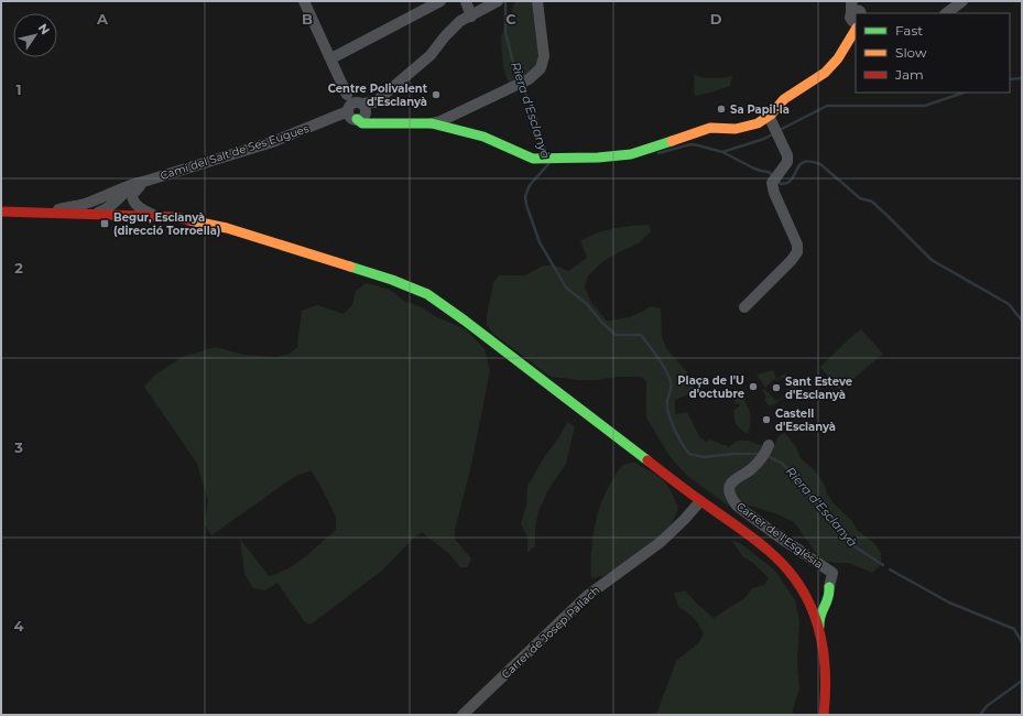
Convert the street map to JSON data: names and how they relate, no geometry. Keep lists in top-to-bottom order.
{
  "streets": {
    "street": ["Camí del Salt de Ses Eugues", "Carrer de l'Església", "Carrer de Josep Pallach"]
  },
  "water": ["Riera d'Esclanyà"],
  "places": {
    "other": [
      "Centre Polivalent d'Esclanyà",
      "Sa Papil·la",
      "Plaça de l'U d'octubre",
      "Sant Esteve d'Esclanyà",
      "Castell d'Esclanyà"
    ],
    "transit": ["Begur, Esclanyà (direcció Torroella)"]
  },
  "legend": ["Fast", "Slow", "Jam"],
  "north": "top right",
  "grid": {
    "columns": [
      "A",
      "B",
      "C",
      "D"
    ],
    "rows": [
      "1",
      "2",
      "3",
      "4"
    ]
  }
}
